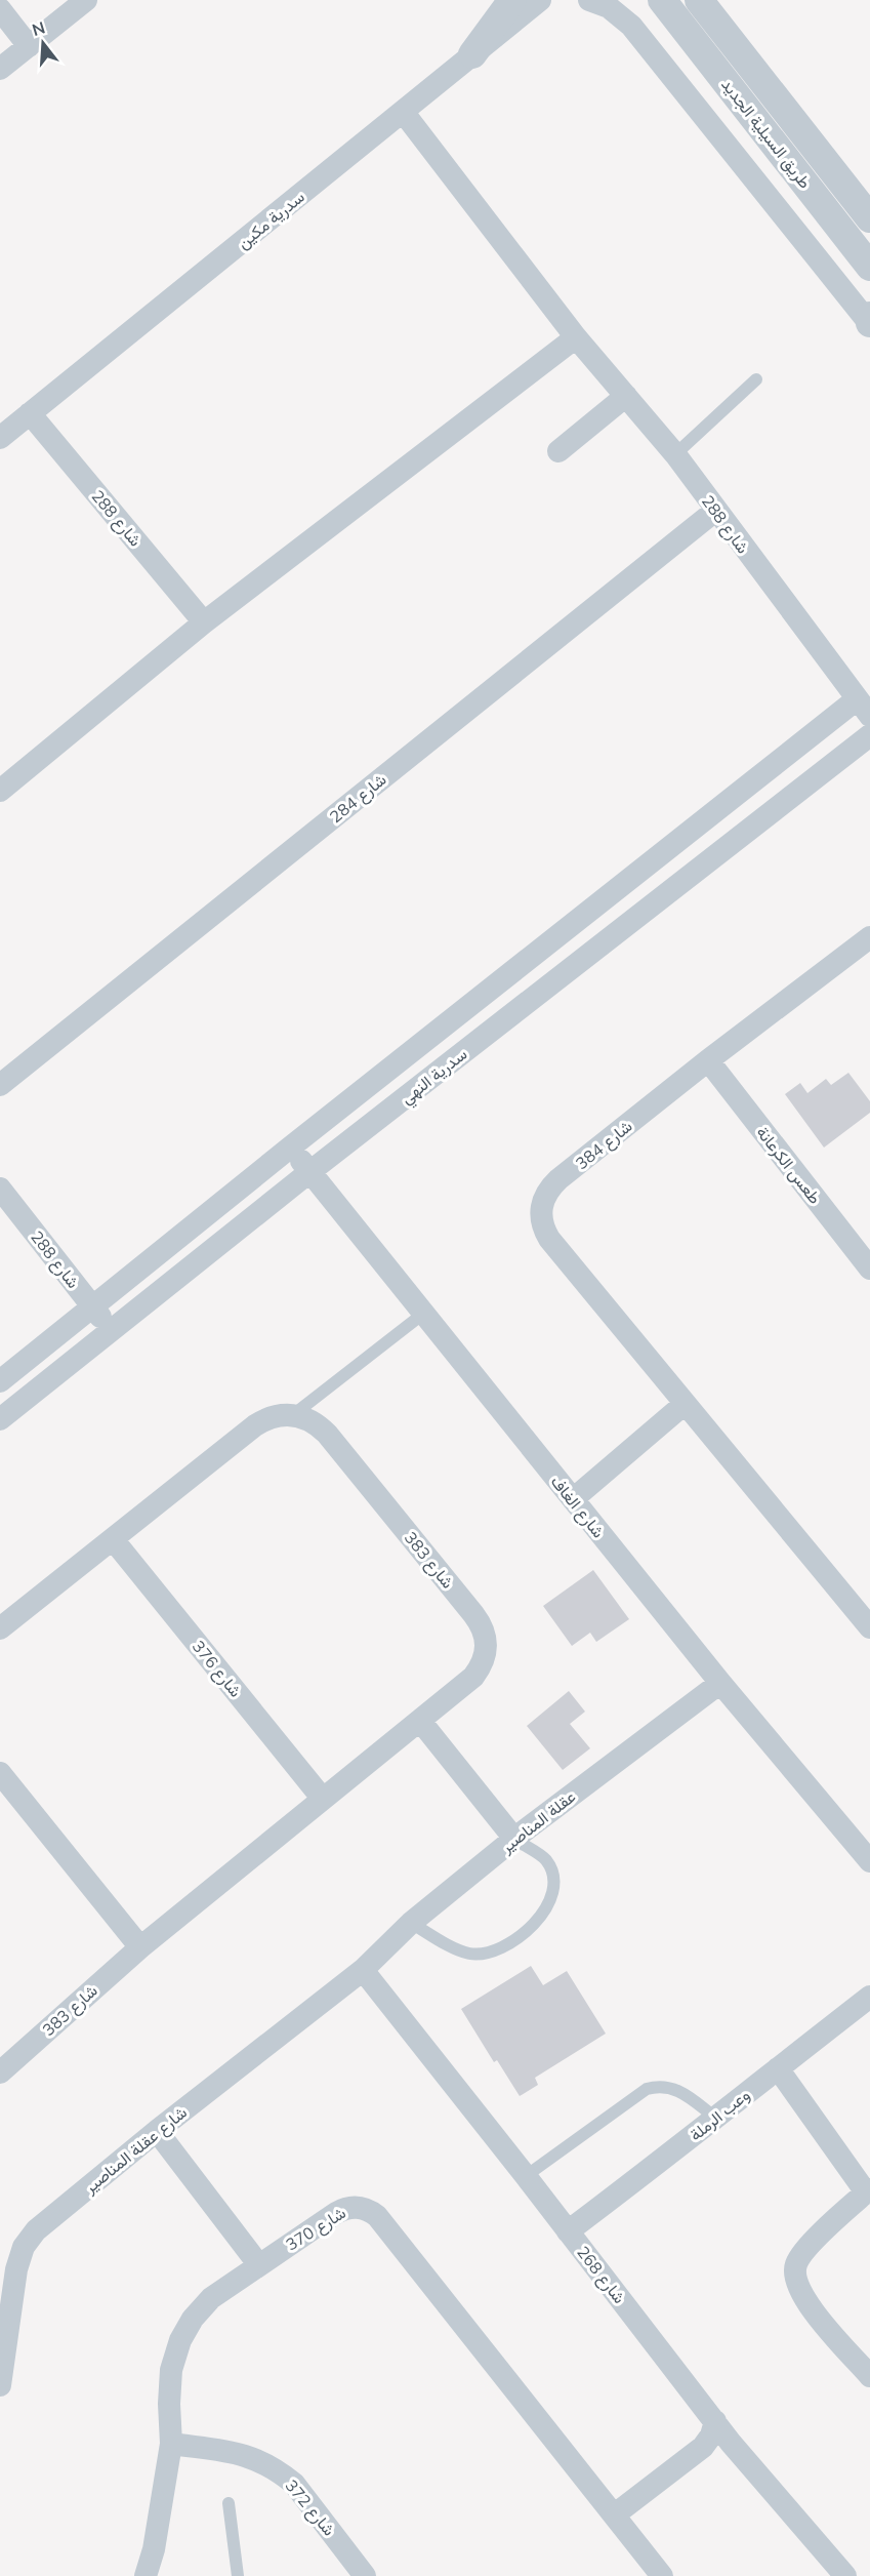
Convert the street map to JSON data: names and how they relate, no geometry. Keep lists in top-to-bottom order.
{
  "streets": {
    "street": [
      "طريق السيلية الجديد",
      "سدرية مكين",
      "شارع 288",
      "شارع 284",
      "سدرية النهي",
      "شارع 384",
      "طعس الكرعانة",
      "شارع الغاف",
      "شارع 383",
      "شارع 376",
      "عقلة المناصير",
      "وعب الرملة",
      "شارع عقلة المناصير",
      "شارع 370",
      "شارع 268",
      "شارع 372"
    ]
  },
  "crossings": [
    ["سدرية مكين", "شارع 288"],
    ["شارع 288", "شارع 284"],
    ["شارع 288", "سدرية النهي"],
    ["سدرية النهي", "شارع الغاف"],
    ["شارع 384", "طعس الكرعانة"],
    ["شارع الغاف", "عقلة المناصير"],
    ["شارع 383", "شارع 376"],
    ["عقلة المناصير", "شارع عقلة المناصير"],
    ["عقلة المناصير", "شارع 268"],
    ["وعب الرملة", "شارع 268"],
    ["شارع عقلة المناصير", "شارع 268"],
    ["شارع 370", "شارع 372"]
  ],
  "north": "top"
}
